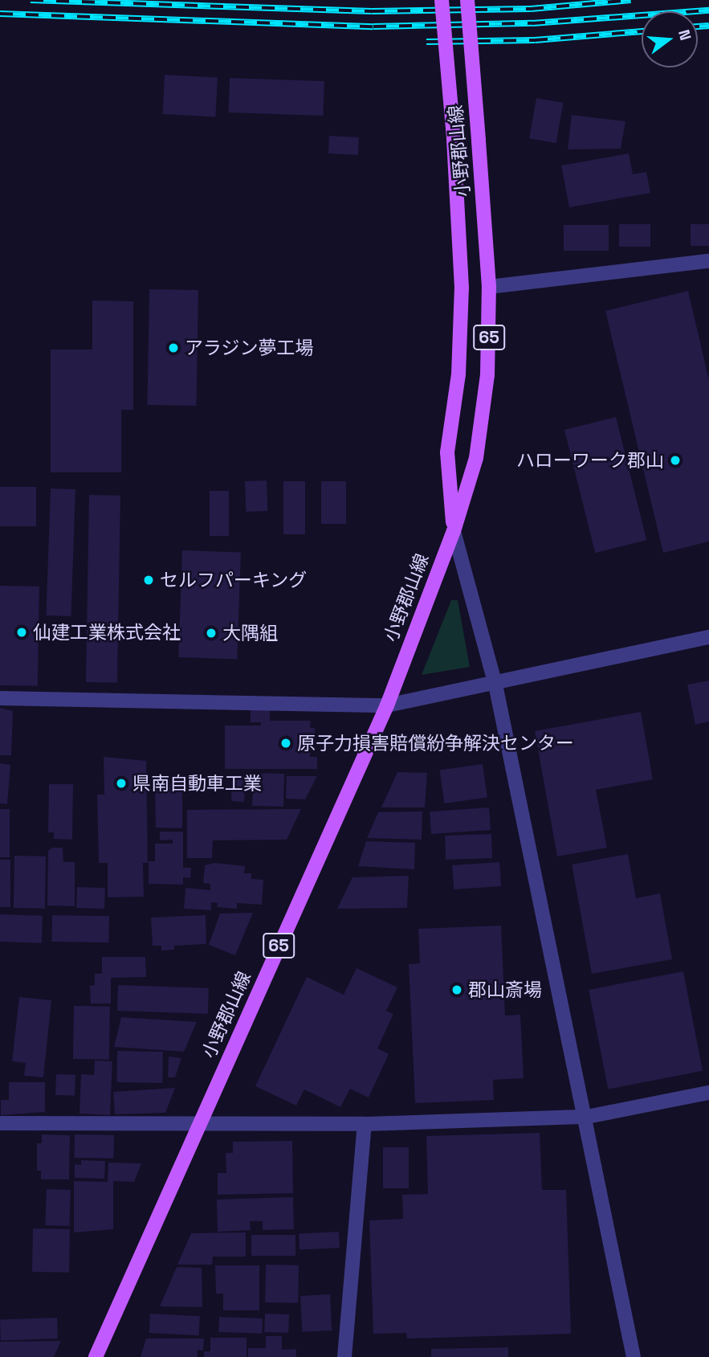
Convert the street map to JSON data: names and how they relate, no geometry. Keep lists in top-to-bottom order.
{
  "streets": {
    "main road": ["小野郡山線", "65"]
  },
  "places": [
    "アラジン夢工場",
    "ハローワーク郡山",
    "セルフパーキング",
    "仙建工業株式会社",
    "大隅組",
    "原子力損害賠償紛争解決センター",
    "県南自動車工業",
    "郡山斎場"
  ],
  "north": "right"
}
